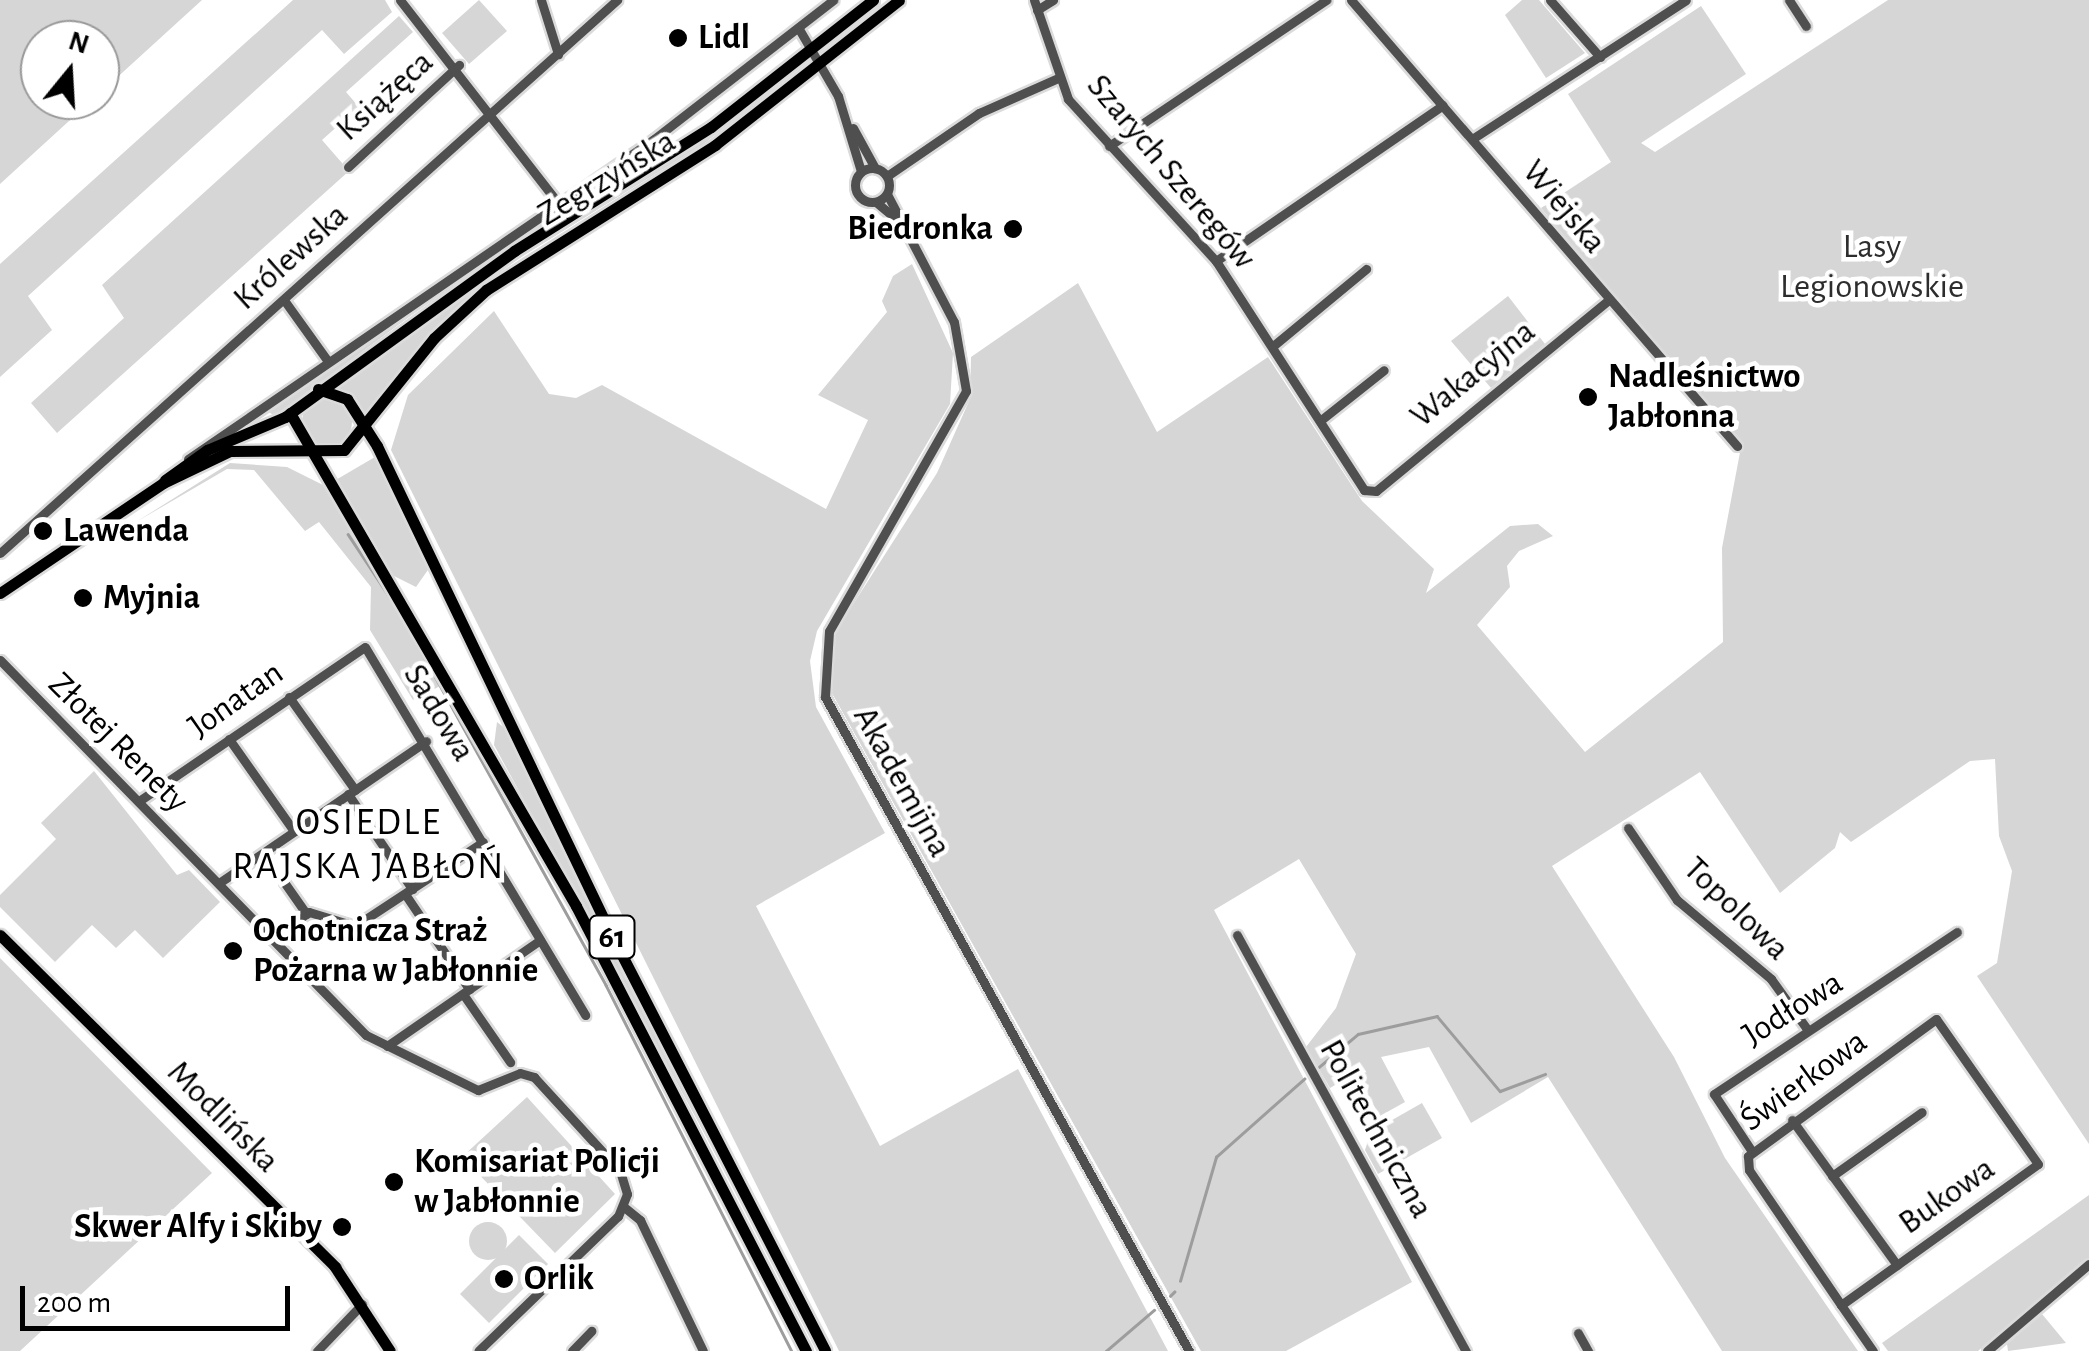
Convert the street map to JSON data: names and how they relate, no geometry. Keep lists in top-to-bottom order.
{
  "streets": {
    "main road": ["Zegrzyńska", "61", "Modlińska"],
    "street": [
      "Książęca",
      "Szarych Szeregów",
      "Wiejska",
      "Królewska",
      "Wakacyjna",
      "Jonatan",
      "Sadowa",
      "Złotej Renety",
      "Akademijna",
      "Topolowa",
      "Jodłowa",
      "Świerkowa",
      "Politechniczna",
      "Bukowa"
    ]
  },
  "crossings": [
    ["Szarych Szeregów", "Wakacyjna"],
    ["Zegrzyńska", "61"],
    ["Wiejska", "Wakacyjna"],
    ["Jonatan", "Sadowa"],
    ["Jonatan", "Złotej Renety"],
    ["Topolowa", "Jodłowa"],
    ["Jodłowa", "Świerkowa"],
    ["Świerkowa", "Bukowa"]
  ],
  "districts": ["OSIEDLE RAJSKA JABŁOŃ"],
  "parks": ["Lasy Legionowskie"],
  "places": [
    "Lidl",
    "Biedronka",
    "Nadleśnictwo Jabłonna",
    "Lawenda",
    "Myjnia",
    "Ochotnicza Straż Pożarna w Jabłonnie",
    "Komisariat Policji w Jabłonnie",
    "Skwer Alfy i Skiby",
    "Orlik"
  ],
  "scale_bar": "200 m",
  "north": "top"
}
